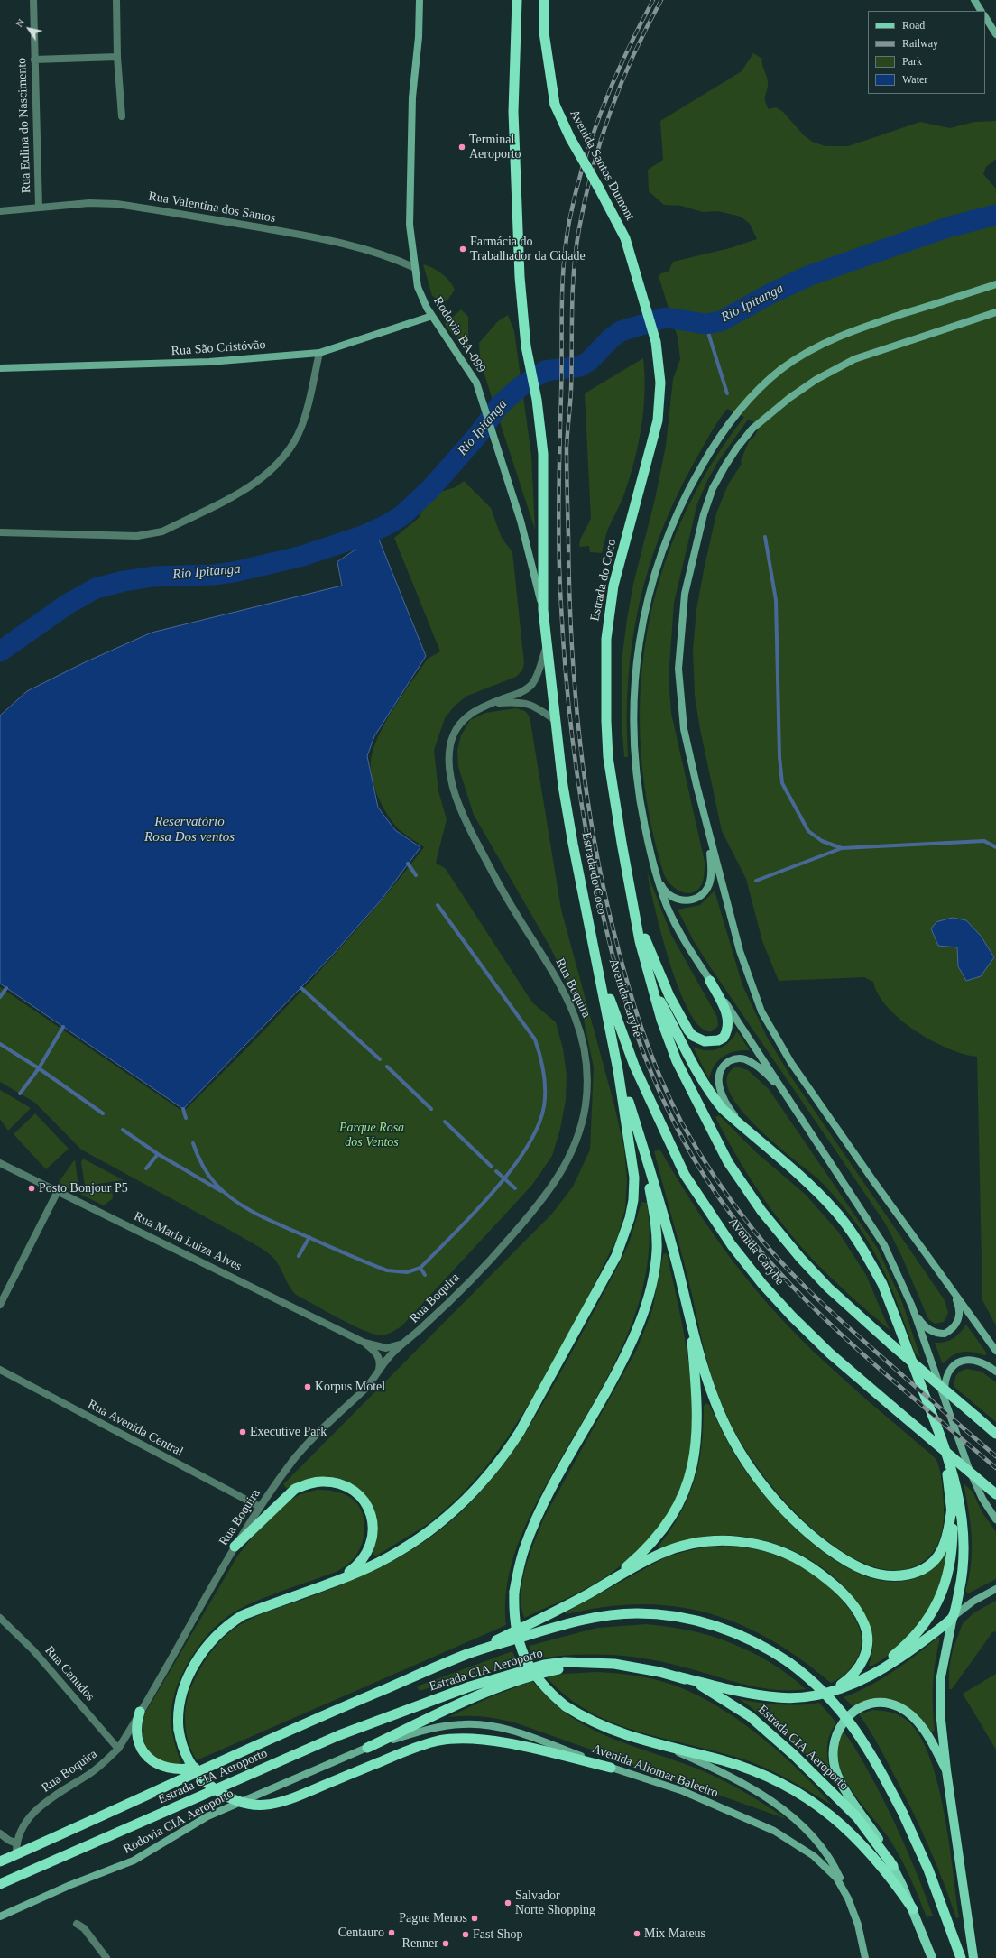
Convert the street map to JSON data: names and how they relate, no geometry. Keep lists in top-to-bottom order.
{
  "streets": {
    "highway": [
      "Avenida Santos Dumont",
      "Estrada do Coco",
      "Avenida Carybé",
      "Estrada CIA Aeroporto"
    ],
    "main road": [
      "Rodovia BA-099",
      "Rua São Cristóvão",
      "Avenida Aliomar Baleeiro",
      "Rodovia CIA Aeroporto"
    ],
    "street": [
      "Rua Eulina do Nascimento",
      "Rua Valentina dos Santos",
      "Rua Boquira",
      "Rua Maria Luiza Alves",
      "Rua Avenida Central",
      "Rua Canudos"
    ]
  },
  "crossings": [
    ["Rua Eulina do Nascimento", "Rua Valentina dos Santos"],
    ["Avenida Santos Dumont", "Estrada do Coco"],
    ["Rua Valentina dos Santos", "Rodovia BA-099"],
    ["Rodovia BA-099", "Rua São Cristóvão"],
    ["Rodovia BA-099", "Estrada do Coco"],
    ["Estrada do Coco", "Rua Boquira"],
    ["Estrada do Coco", "Avenida Carybé"],
    ["Rua Boquira", "Rua Maria Luiza Alves"],
    ["Rua Boquira", "Rua Avenida Central"],
    ["Rua Boquira", "Estrada CIA Aeroporto"],
    ["Rua Boquira", "Rua Canudos"],
    ["Avenida Aliomar Baleeiro", "Rodovia CIA Aeroporto"]
  ],
  "water": ["Rio Ipitanga", "Reservatório Rosa Dos ventos"],
  "parks": ["Parque Rosa dos Ventos"],
  "places": [
    "Terminal Aeroporto",
    "Farmácia do Trabalhador da Cidade",
    "Posto Bonjour P5",
    "Korpus Motel",
    "Executive Park",
    "Salvador Norte Shopping",
    "Pague Menos",
    "Centauro",
    "Mix Mateus",
    "Fast Shop",
    "Renner"
  ],
  "legend": [
    "Road",
    "Railway",
    "Park",
    "Water"
  ],
  "north": "top left"
}
